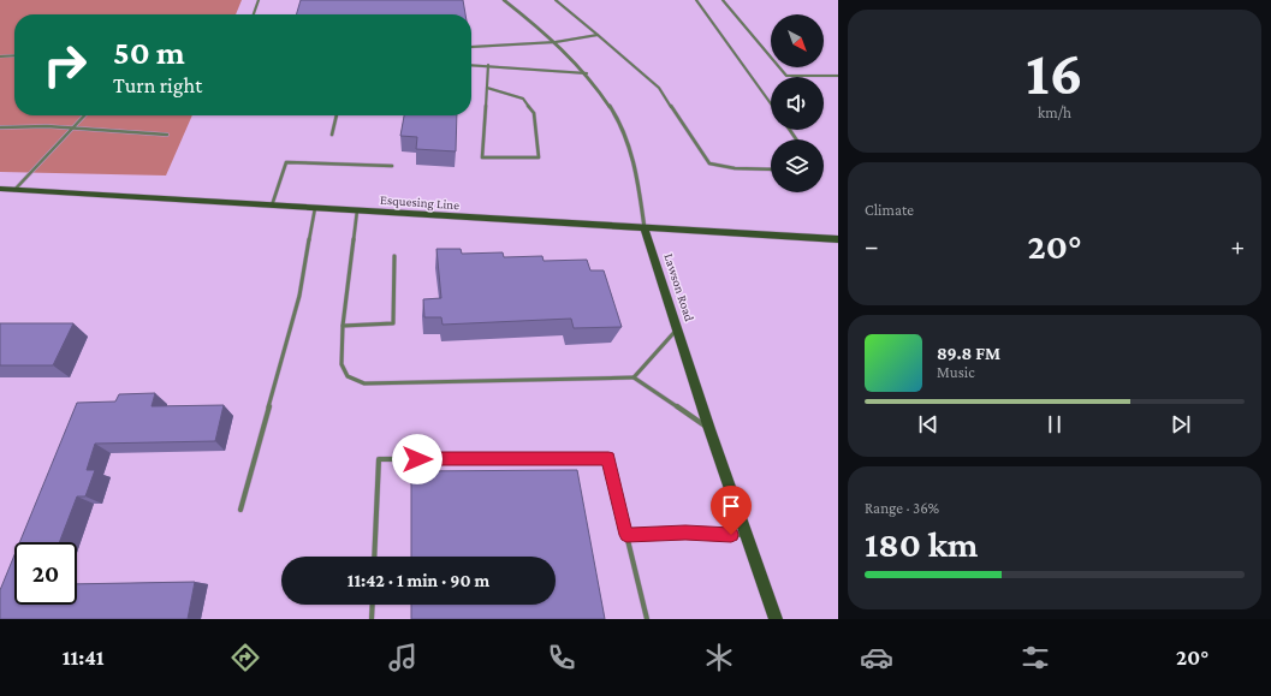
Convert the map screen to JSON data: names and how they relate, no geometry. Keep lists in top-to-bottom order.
{
  "streets": {
    "street": ["Esquesing Line", "Lawson Road"]
  },
  "crossings": [
    ["Esquesing Line", "Lawson Road"]
  ],
  "north": "bottom right",
  "page": {
    "tile": [
      ["16", "km/h"],
      "Climate",
      ["Range · 36%", "180 km"]
    ],
    "turn": ["50 m", "Turn right"],
    "heat": ["−", "20°", "+"],
    "song": ["89.8 FM", "Music"],
    "limit": "20",
    "trip": "11:42 · 1 min · 90 m",
    "tabs": ["11:41", "20°"]
  }
}
